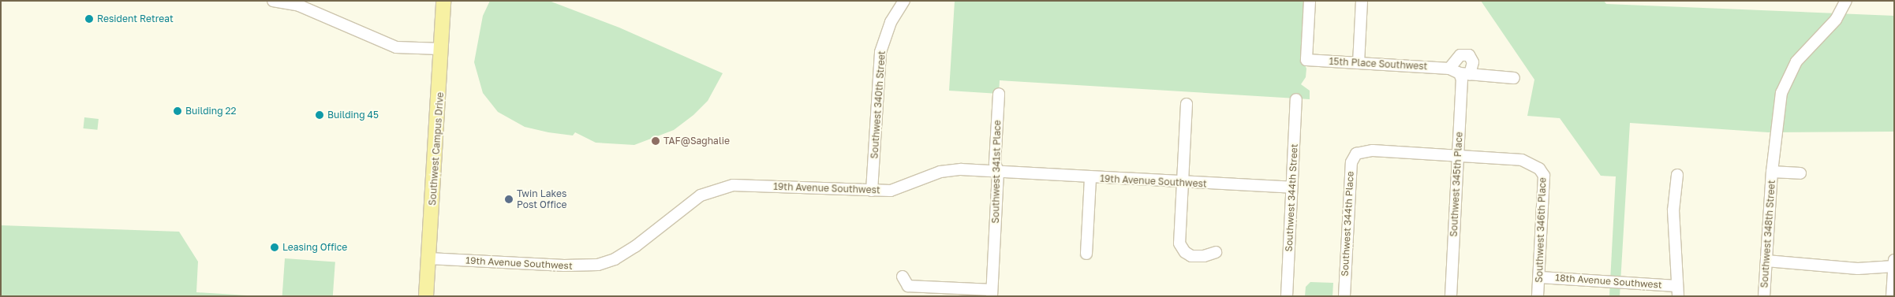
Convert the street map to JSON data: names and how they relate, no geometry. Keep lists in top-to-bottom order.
{
  "streets": {
    "main road": ["Southwest Campus Drive"],
    "street": [
      "15th Place Southwest",
      "Southwest 340th Street",
      "Southwest 341st Place",
      "19th Avenue Southwest",
      "Southwest 345th Place",
      "Southwest 344th Street",
      "Southwest 344th Place",
      "Southwest 346th Place",
      "Southwest 348th Street",
      "18th Avenue Southwest"
    ]
  },
  "crossings": [
    ["15th Place Southwest", "Southwest 345th Place"],
    ["Southwest 340th Street", "19th Avenue Southwest"],
    ["Southwest Campus Drive", "19th Avenue Southwest"],
    ["Southwest 341st Place", "19th Avenue Southwest"],
    ["19th Avenue Southwest", "Southwest 344th Street"],
    ["Southwest 345th Place", "Southwest 344th Place"],
    ["Southwest 345th Place", "Southwest 346th Place"],
    ["Southwest 344th Place", "Southwest 346th Place"],
    ["Southwest 346th Place", "18th Avenue Southwest"]
  ],
  "places": [
    "Resident Retreat",
    "Building 22",
    "Building 45",
    "TAF@Saghalie",
    "Twin Lakes Post Office",
    "Leasing Office"
  ]
}
